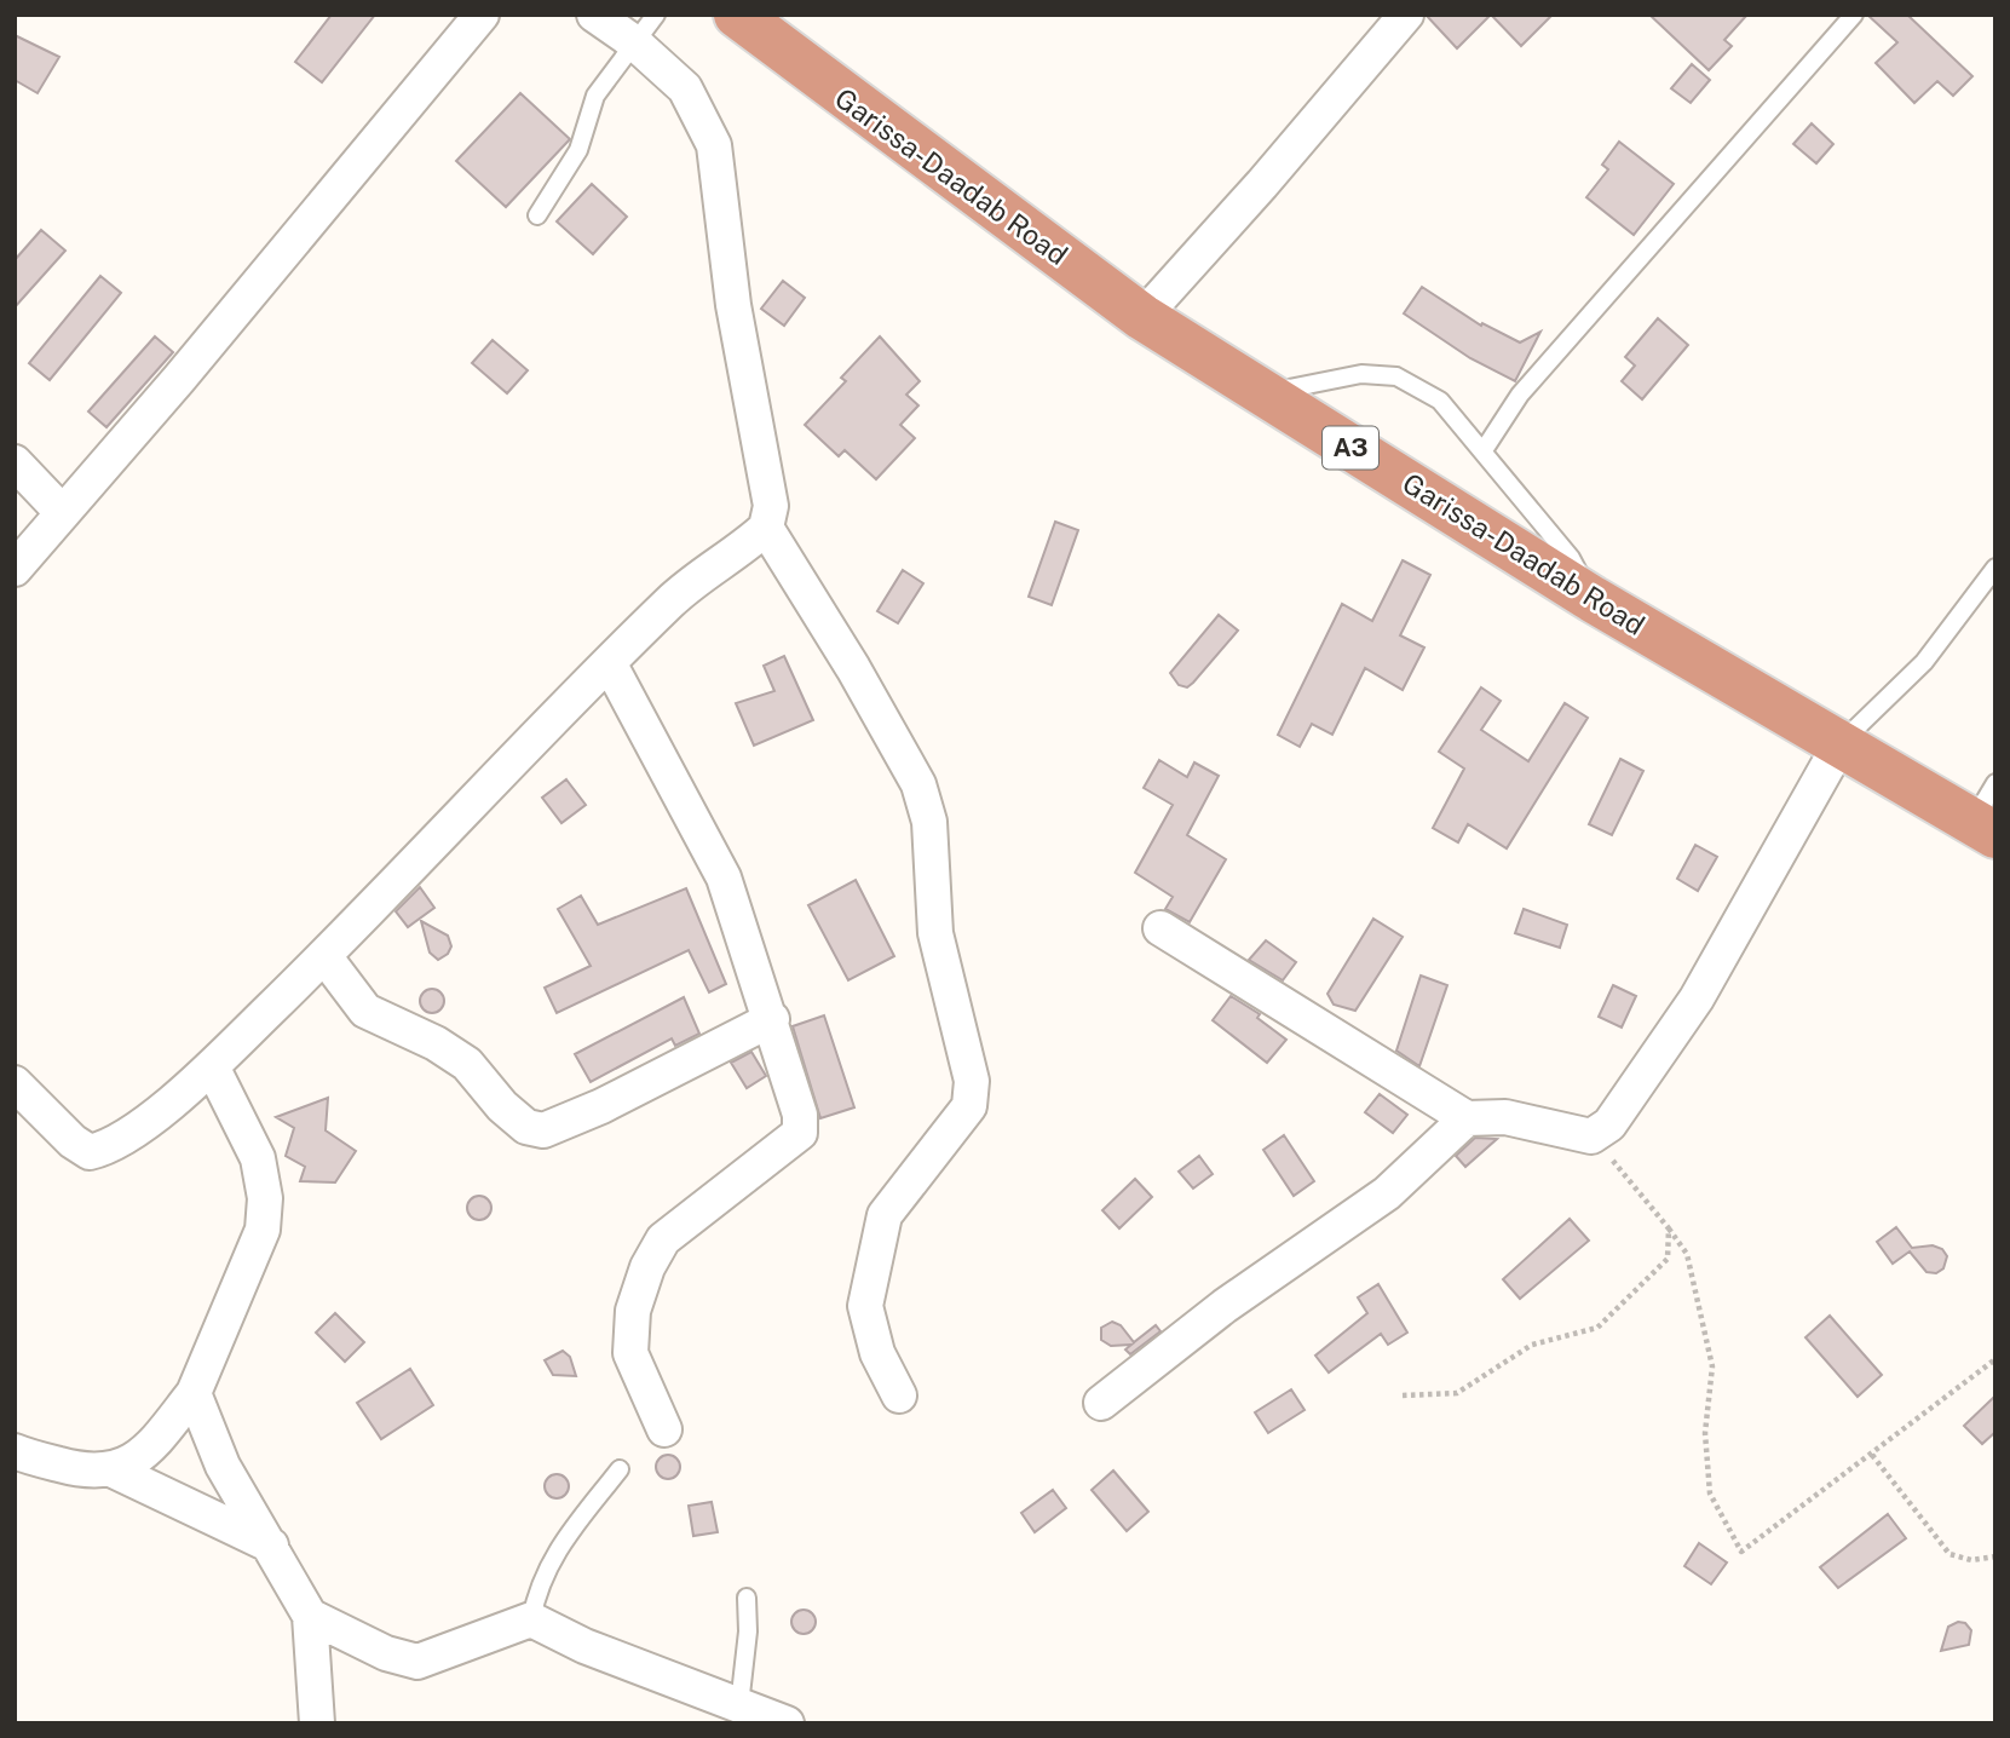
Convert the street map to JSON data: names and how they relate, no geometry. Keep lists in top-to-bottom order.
{
  "streets": {
    "highway": ["Garissa-Daadab Road", "A3"]
  }
}
